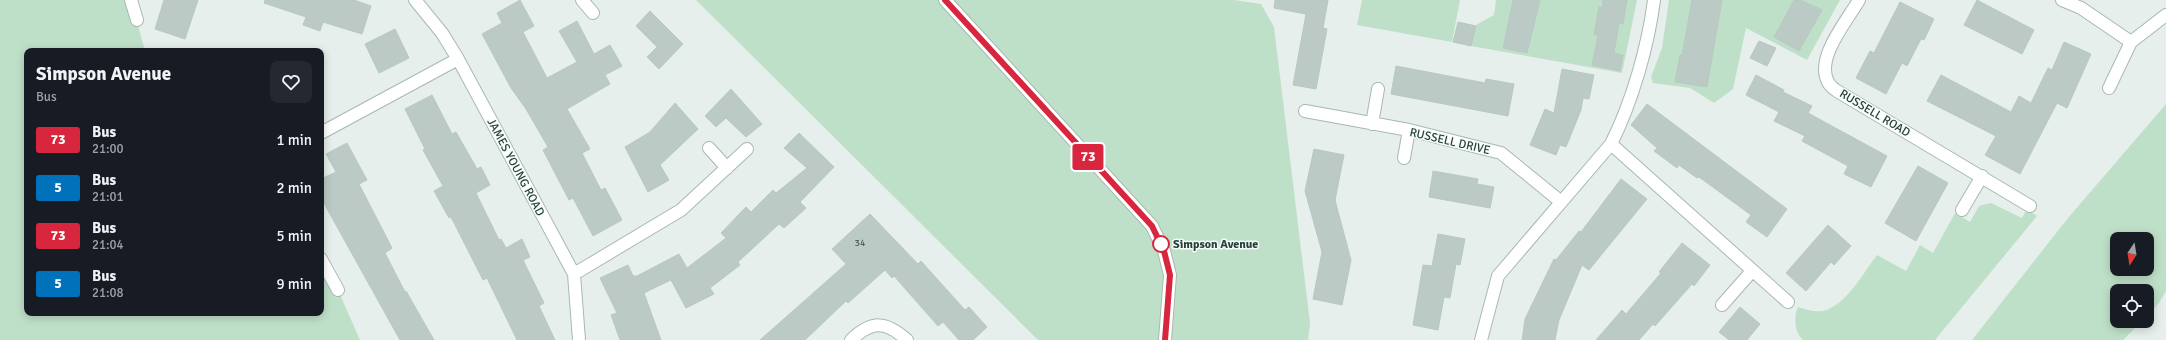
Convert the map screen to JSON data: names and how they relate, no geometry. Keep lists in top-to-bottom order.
{
  "streets": {
    "street": ["RUSSELL ROAD", "RUSSELL DRIVE", "JAMES YOUNG ROAD"]
  },
  "places": ["Simpson Avenue"],
  "lines": ["bus line 73"],
  "house_numbers": ["34"],
  "north": "bottom",
  "page": {
    "on_map": "73",
    "heading": ["Simpson Avenue", "Bus"],
    "list": [
      {
        "mark": "73",
        "name": "Bus",
        "note": "21:00",
        "value": "1 min"
      },
      {
        "mark": "5",
        "name": "Bus",
        "note": "21:01",
        "value": "2 min"
      },
      {
        "mark": "73",
        "name": "Bus",
        "note": "21:04",
        "value": "5 min"
      },
      {
        "mark": "5",
        "name": "Bus",
        "note": "21:08",
        "value": "9 min"
      }
    ]
  }
}
